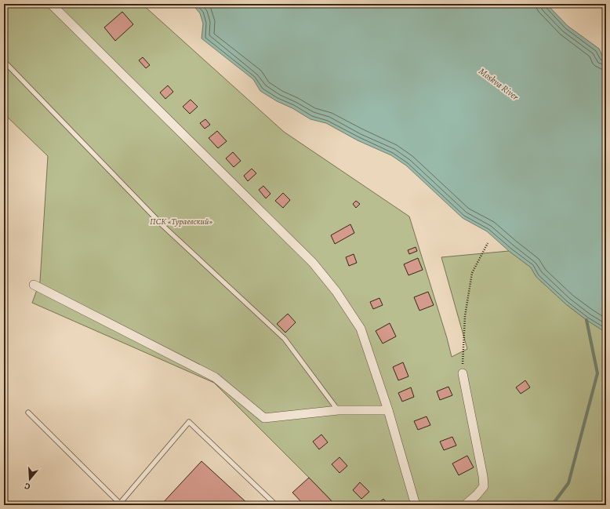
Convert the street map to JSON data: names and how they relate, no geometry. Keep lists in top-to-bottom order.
{
  "water": ["Moskva River"],
  "parks": ["ПСК «Тураевский»"],
  "north": "bottom"
}
